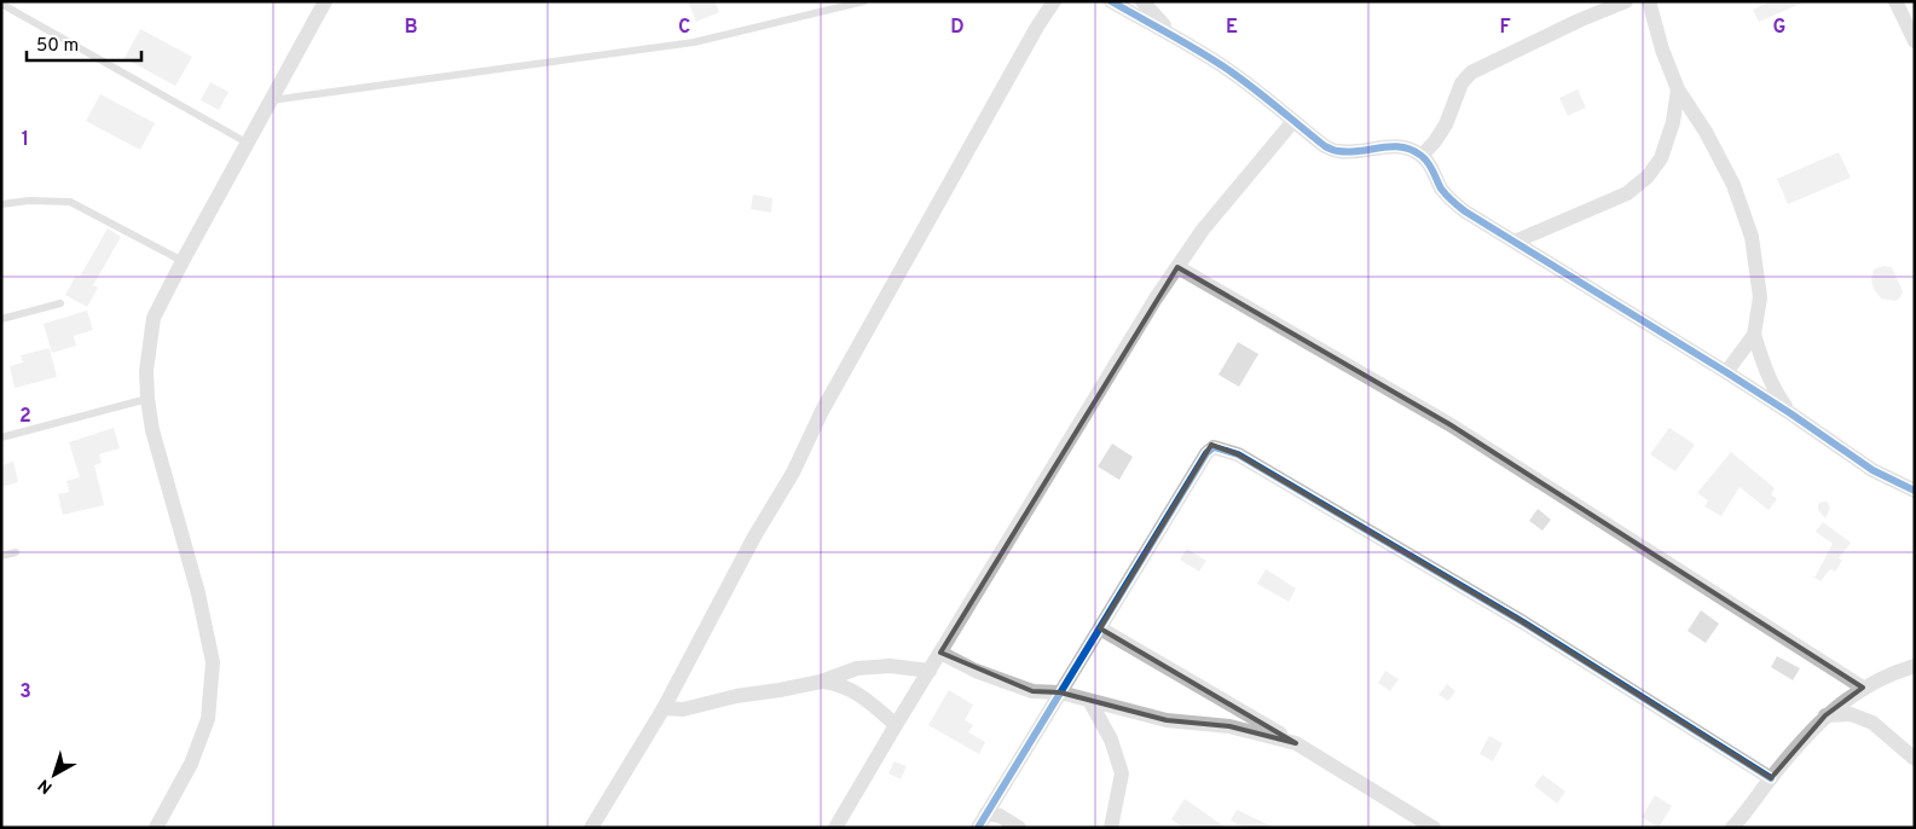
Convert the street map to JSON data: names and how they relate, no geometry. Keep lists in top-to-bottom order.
{
  "scale_bar": "50 m",
  "north": "bottom left",
  "grid": {
    "columns": [
      "B",
      "C",
      "D",
      "E",
      "F",
      "G"
    ],
    "rows": ["1", "2", "3"]
  }
}
